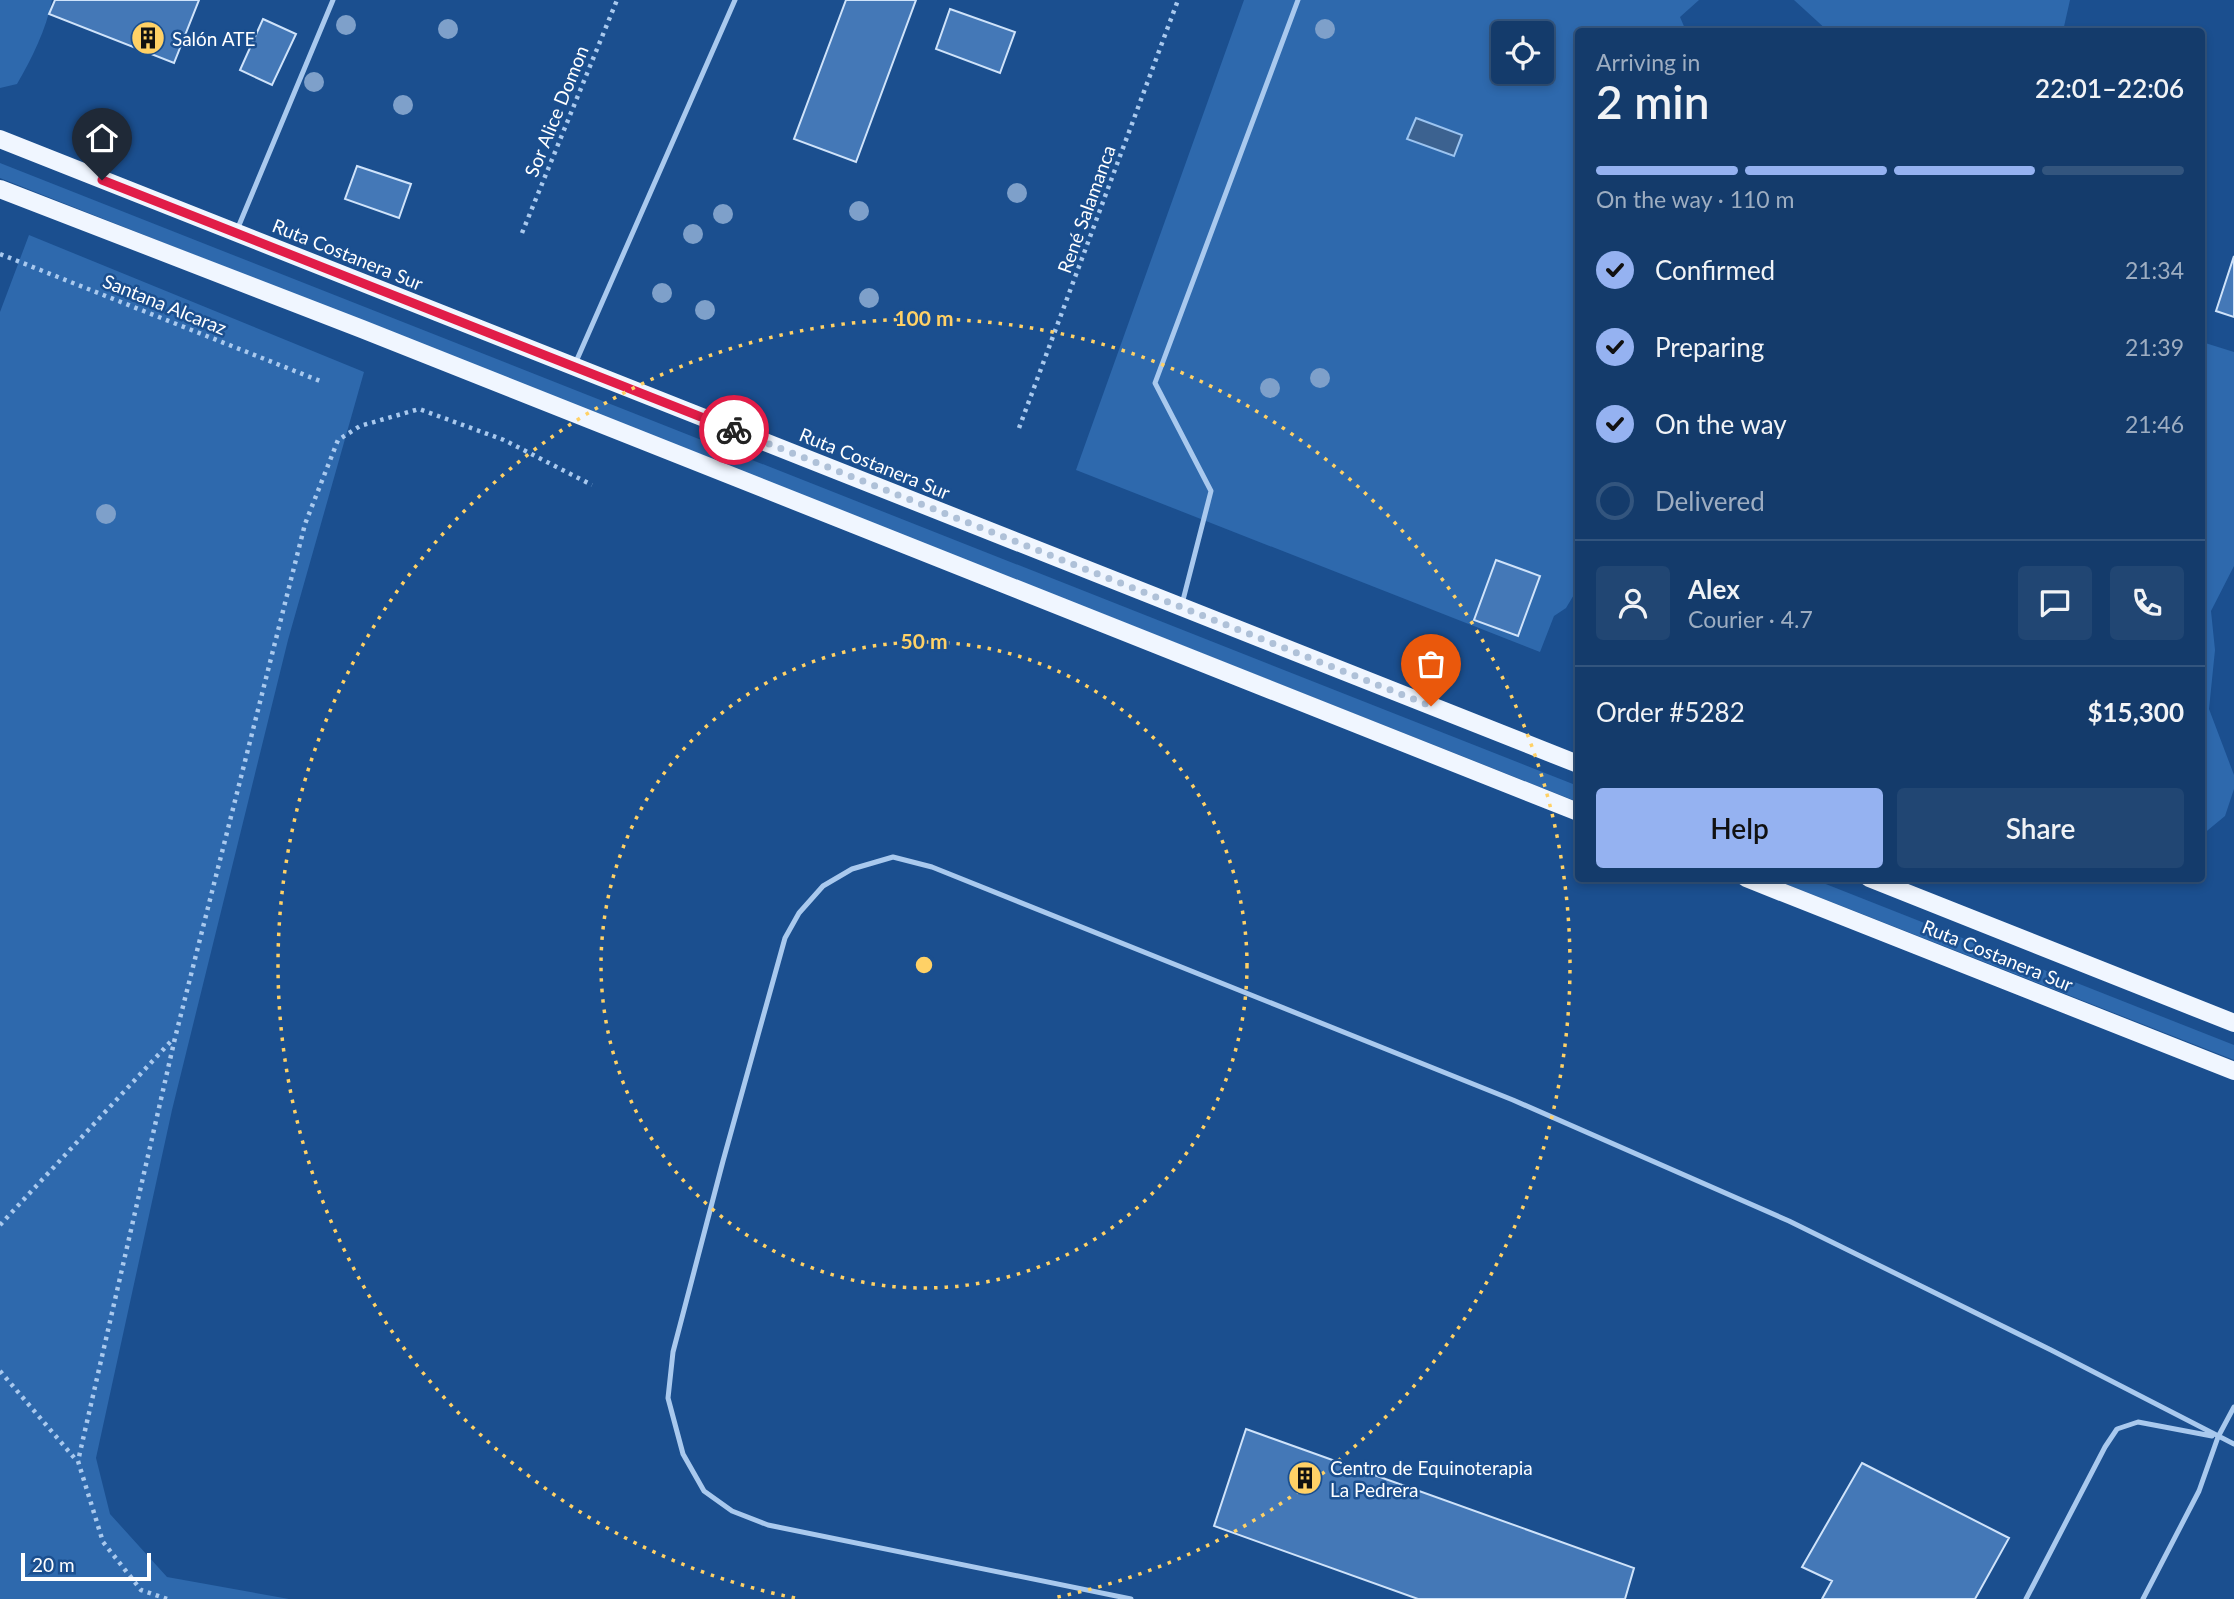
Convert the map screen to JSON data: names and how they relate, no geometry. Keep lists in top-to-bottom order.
{
  "streets": {
    "main road": ["Ruta Costanera Sur"],
    "path": ["Sor Alice Domon", "René Salamanca", "Santana Alcaraz"]
  },
  "places": {
    "building": ["Salón ATE", "Centro de Equinoterapia La Pedrera"]
  },
  "scale_bar": "20 m",
  "page": {
    "heading": ["2 min", "Arriving in", "22:01–22:06"],
    "panel": [
      "Alex",
      "Courier · 4.7",
      "Order #5282",
      "$15,300"
    ],
    "bar": "On the way · 110 m",
    "list": [
      ["Confirmed", "21:34"],
      ["Preparing", "21:39"],
      ["On the way", "21:46"],
      "Delivered"
    ],
    "buttons": ["Help", "Share"],
    "scale": "20 m"
  },
  "rings": ["100 m", "50 m"]
}
